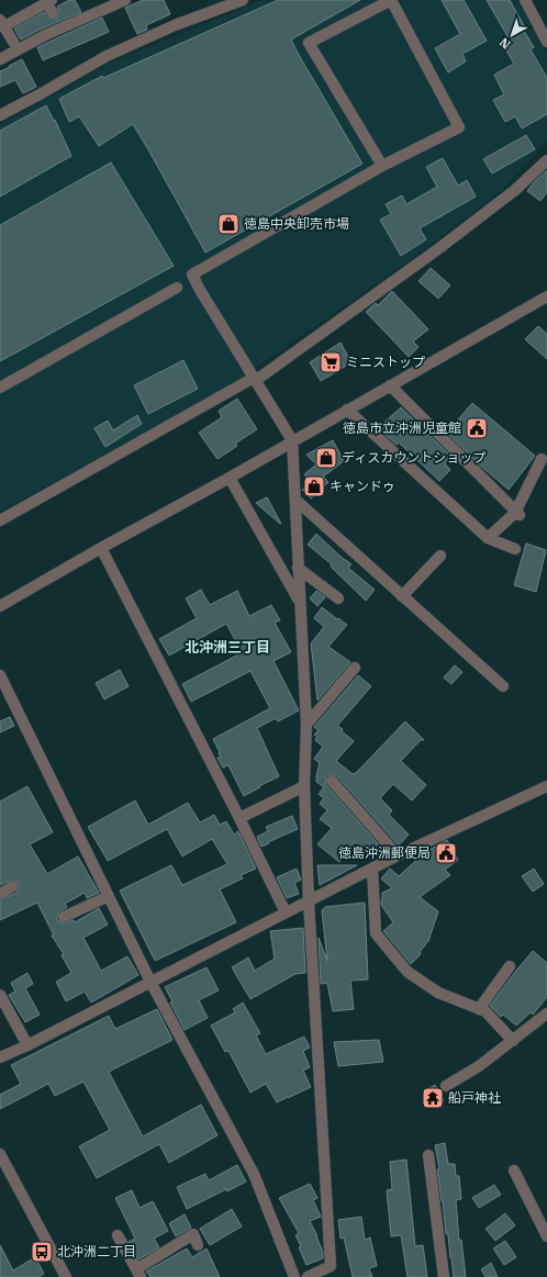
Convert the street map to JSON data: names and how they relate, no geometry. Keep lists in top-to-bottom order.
{
  "districts": ["北沖洲三丁目"],
  "places": {
    "shop": ["徳島中央卸売市場", "ディスカウントショップ", "キャンドゥ"],
    "supermarket": ["ミニストップ"],
    "public building": ["徳島市立沖洲児童館", "徳島沖洲郵便局"],
    "temple": ["船戸神社"],
    "bus stop": ["北沖洲二丁目"]
  },
  "north": "bottom left"
}
